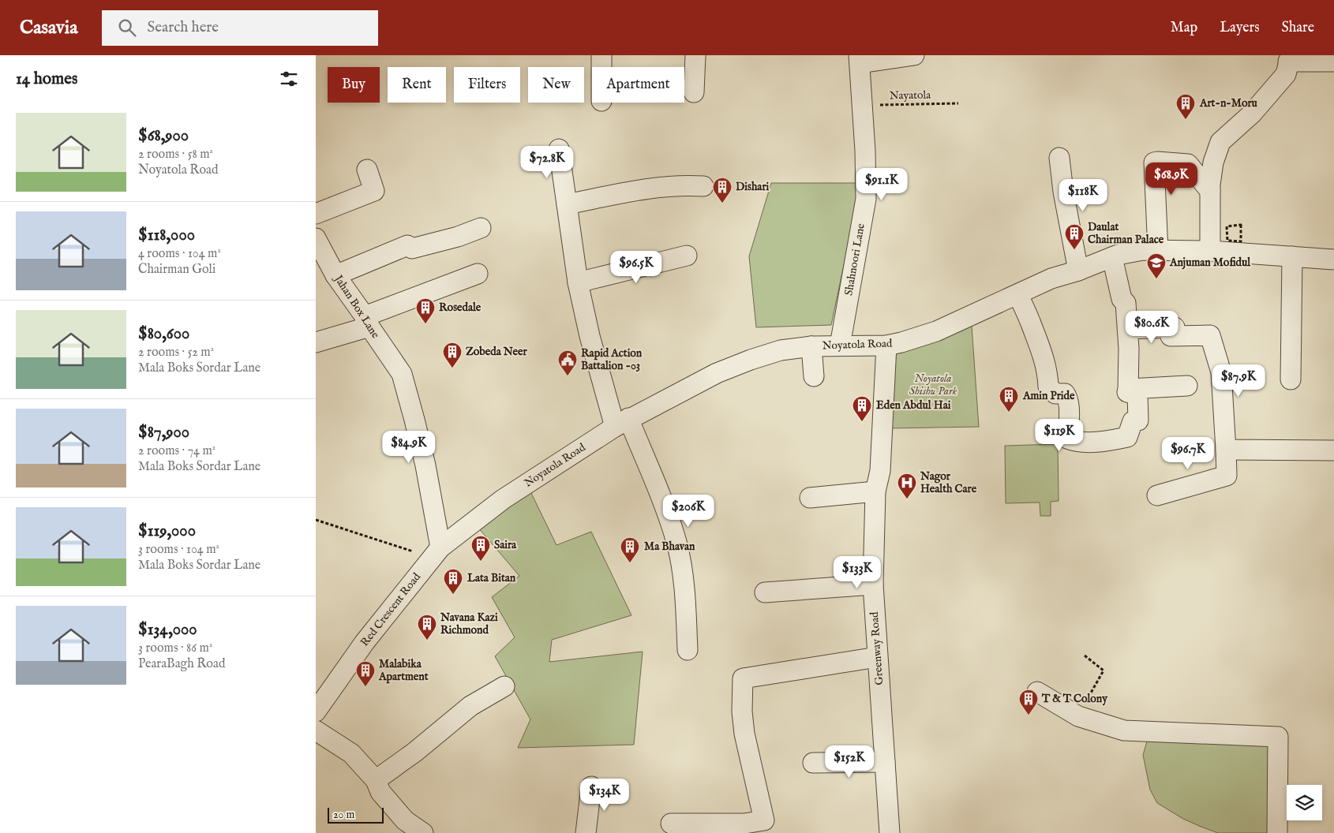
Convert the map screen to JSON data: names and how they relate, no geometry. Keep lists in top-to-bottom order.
{
  "streets": {
    "street": [
      "Shahnoori Lane",
      "Jahan Box Lane",
      "Noyatola Road",
      "Red Crescent Road",
      "Greenway Road"
    ],
    "path": ["Nayatola"]
  },
  "crossings": [
    ["Nayatola", "Shahnoori Lane"],
    ["Shahnoori Lane", "Noyatola Road"],
    ["Jahan Box Lane", "Noyatola Road"],
    ["Jahan Box Lane", "Red Crescent Road"],
    ["Noyatola Road", "Red Crescent Road"],
    ["Noyatola Road", "Greenway Road"]
  ],
  "parks": ["Noyatola Shishu Park"],
  "places": {
    "building": [
      "Art-n-Moru",
      "Dishari",
      "Daulat Chairman Palace",
      "Rosedale",
      "Zobeda Neer",
      "Amin Pride",
      "Eden Abdul Hai",
      "Saira",
      "Ma Bhavan",
      "Lata Bitan",
      "Navana Kazi Richmond",
      "Malabika Apartment",
      "T & T Colony"
    ],
    "school or university": ["Anjuman Mofidul"],
    "public building": ["Rapid Action Battalion -03"],
    "hospital": ["Nagor Health Care"]
  },
  "scale_bar": "20 m",
  "page": {
    "header": "Casavia",
    "search": "Search here",
    "nav": ["Map", "Layers", "Share"],
    "heading": "14 homes",
    "chip": [
      "Buy",
      "Rent",
      "Filters",
      "New",
      "Apartment"
    ],
    "list": [
      {
        "name": "$68,900",
        "note": "2 rooms · 58 m² · Noyatola Road"
      },
      {
        "name": "$118,000",
        "note": "4 rooms · 104 m² · Chairman Goli"
      },
      {
        "name": "$80,600",
        "note": "2 rooms · 52 m² · Mala Boks Sordar Lane"
      },
      {
        "name": "$87,900",
        "note": "2 rooms · 74 m² · Mala Boks Sordar Lane"
      },
      {
        "name": "$119,000",
        "note": "3 rooms · 104 m² · Mala Boks Sordar Lane"
      },
      {
        "name": "$134,000",
        "note": "3 rooms · 86 m² · PearaBagh Road"
      }
    ],
    "price": [
      "$72.8K",
      "$68.9K",
      "$91.1K",
      "$118K",
      "$96.5K",
      "$80.6K",
      "$87.9K",
      "$119K",
      "$84.9K",
      "$96.7K",
      "$206K",
      "$133K",
      "$152K",
      "$134K"
    ],
    "scale": "20 m"
  }
}
